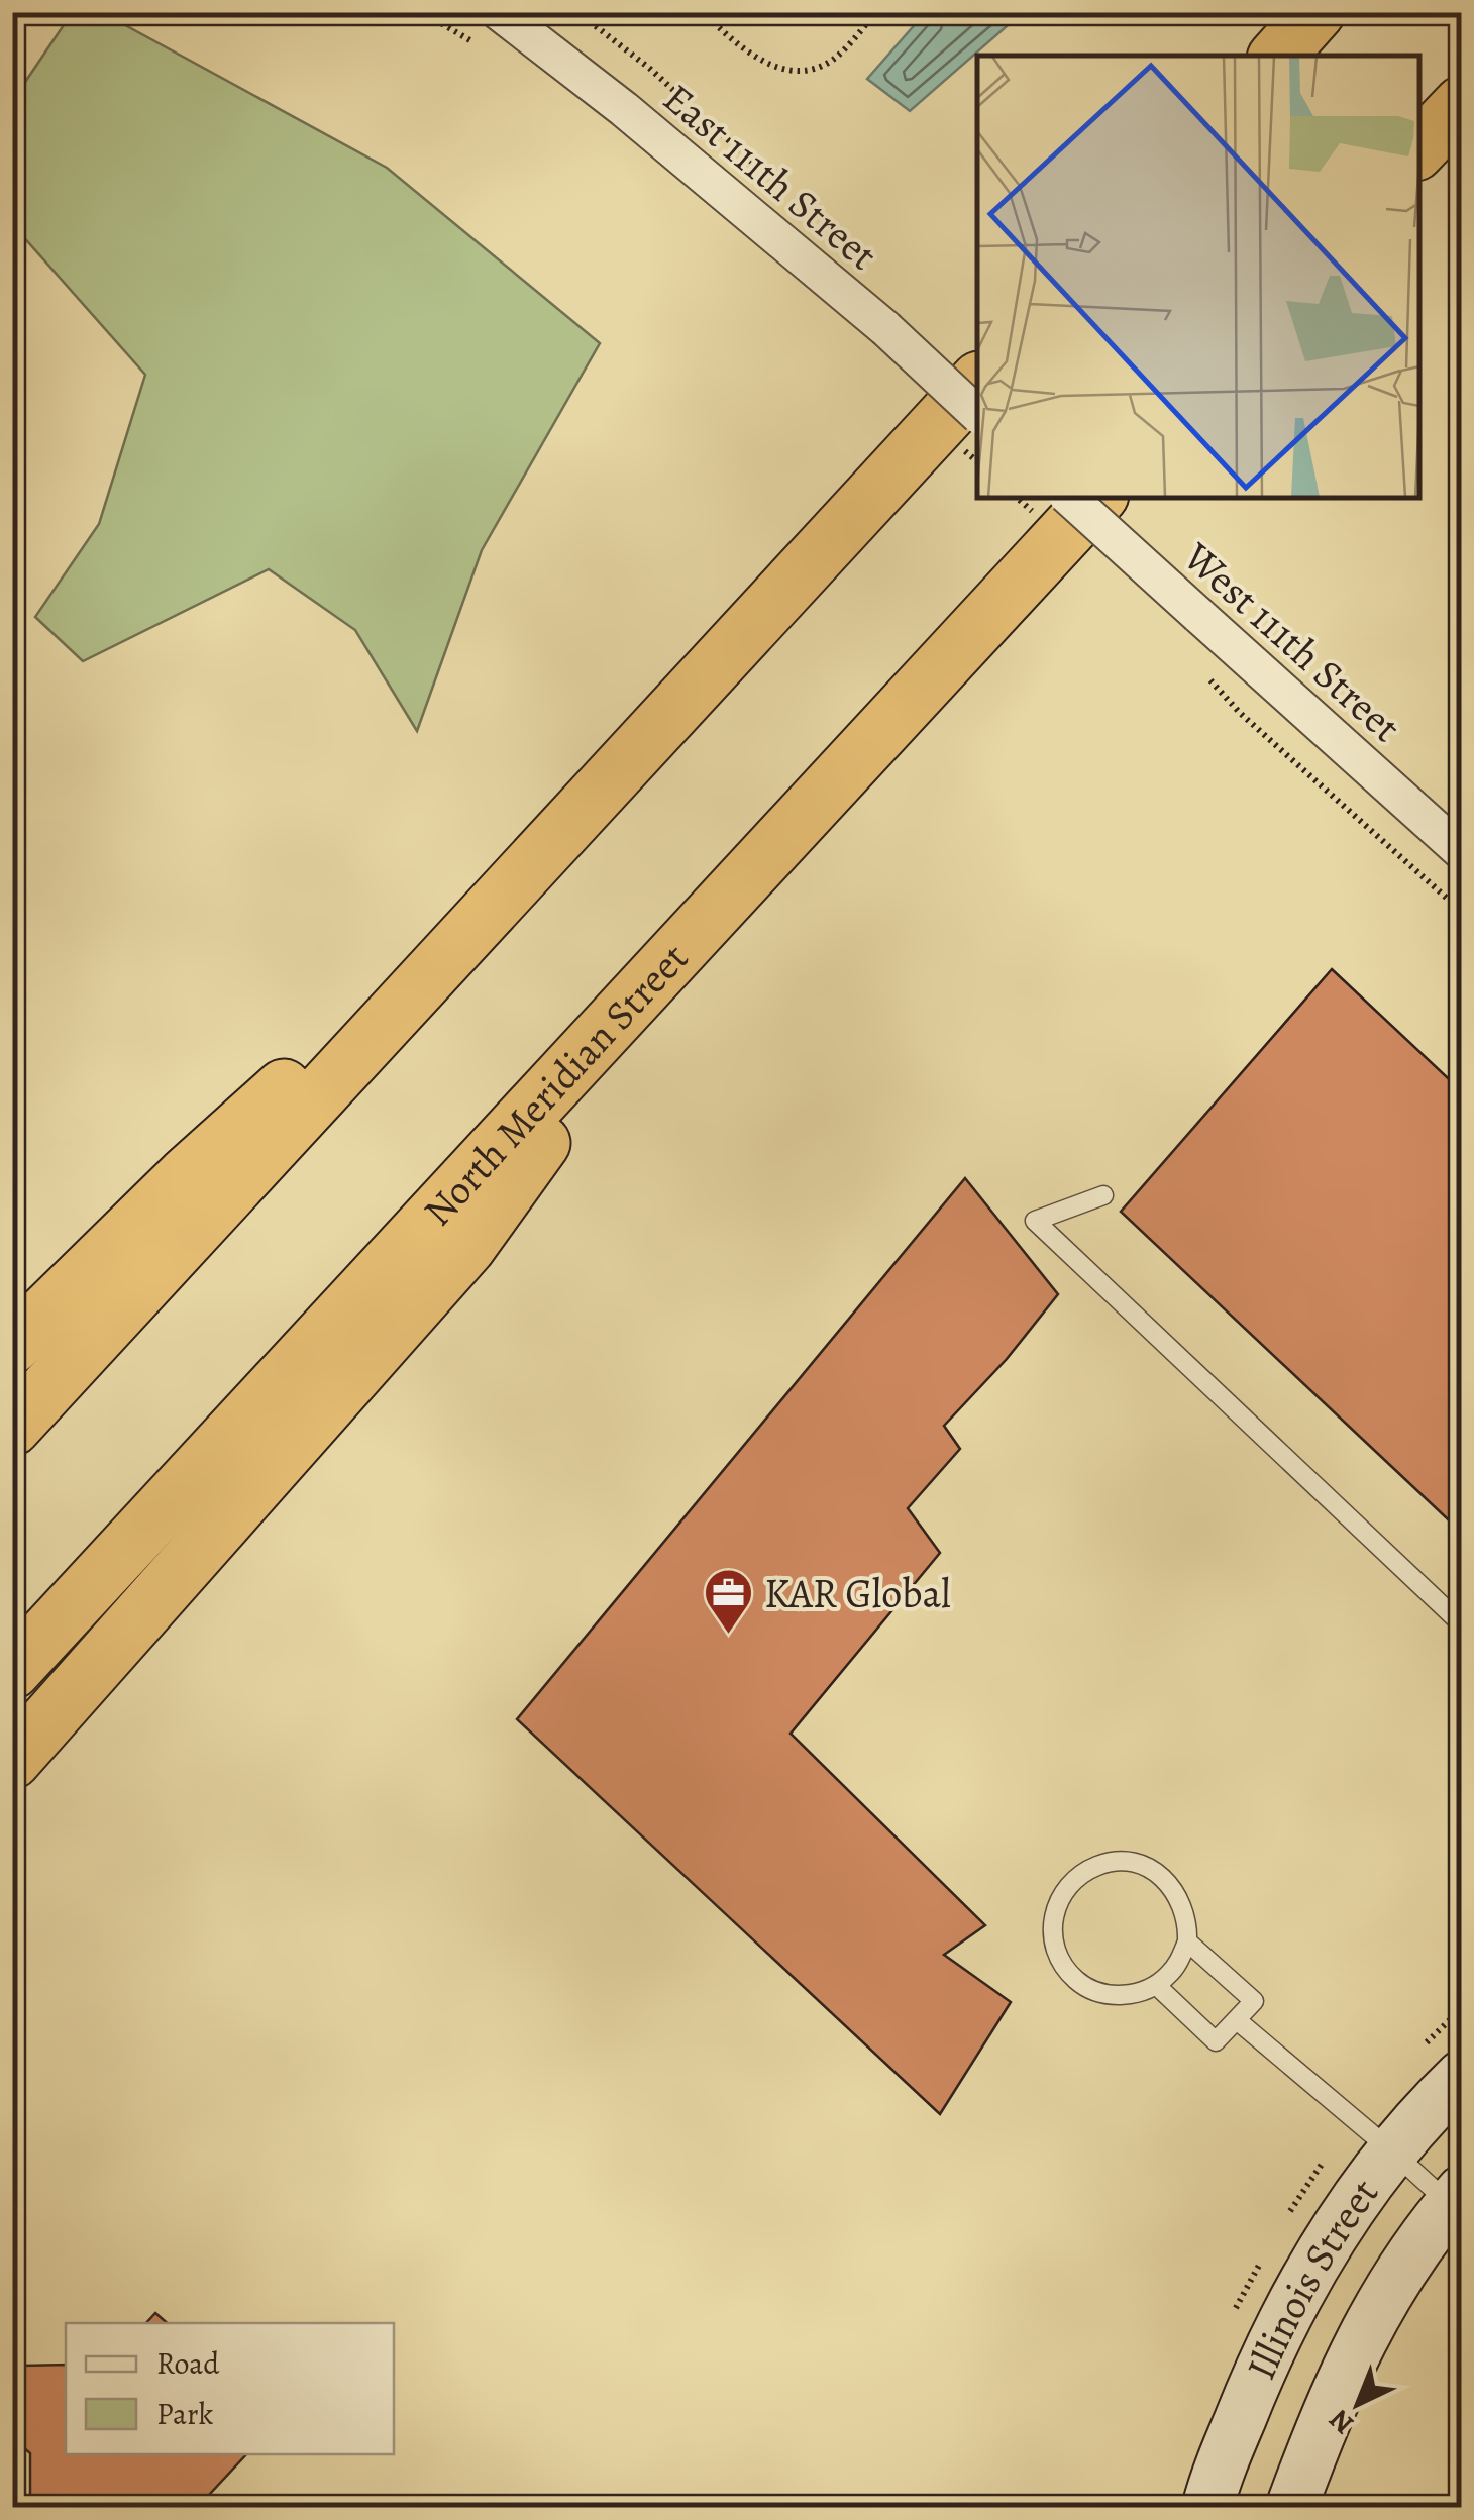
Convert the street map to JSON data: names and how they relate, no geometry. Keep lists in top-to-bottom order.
{
  "streets": {
    "highway": ["North Meridian Street"],
    "street": ["East 111th Street", "West 111th Street", "Illinois Street"]
  },
  "places": {
    "office": ["KAR Global"]
  },
  "legend": ["Road", "Park"],
  "north": "bottom left"
}
